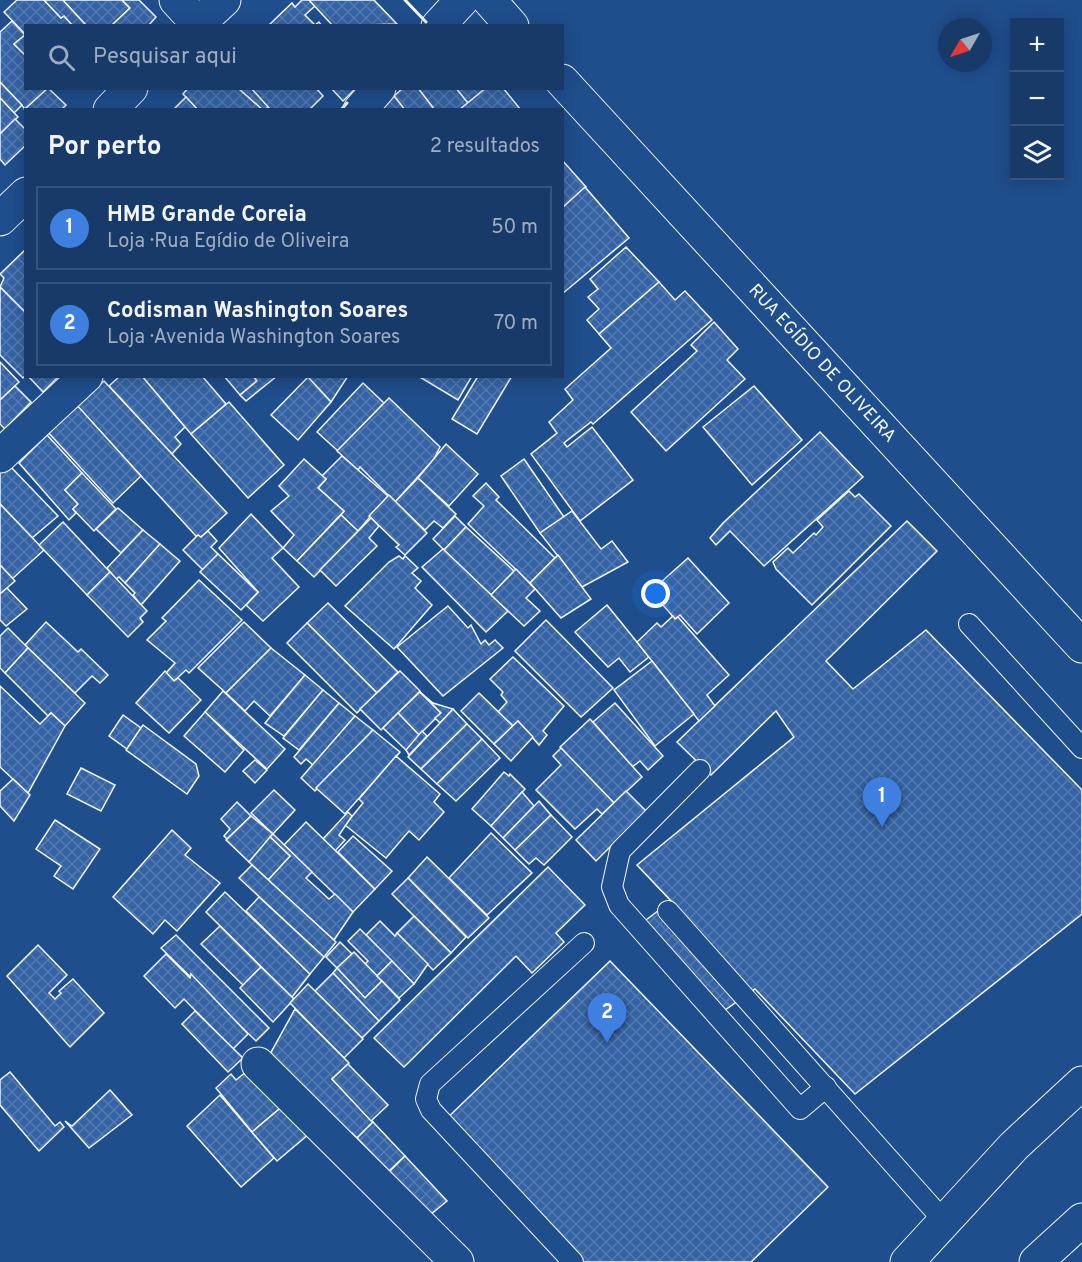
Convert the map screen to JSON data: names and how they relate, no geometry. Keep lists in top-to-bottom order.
{
  "streets": {
    "main road": ["RUA EGÍDIO DE OLIVEIRA"]
  },
  "north": "bottom left",
  "page": {
    "map_buttons": ["+", "−"],
    "search": "Pesquisar aqui",
    "heading": ["Por perto", "2 resultados"],
    "list": [
      {
        "mark": "1",
        "name": "HMB Grande Coreia",
        "note": "Loja · Rua Egídio de Oliveira",
        "value": "50 m"
      },
      {
        "mark": "2",
        "name": "Codisman Washington Soares",
        "note": "Loja · Avenida Washington Soares",
        "value": "70 m"
      }
    ],
    "pins": ["1", "2"]
  }
}
